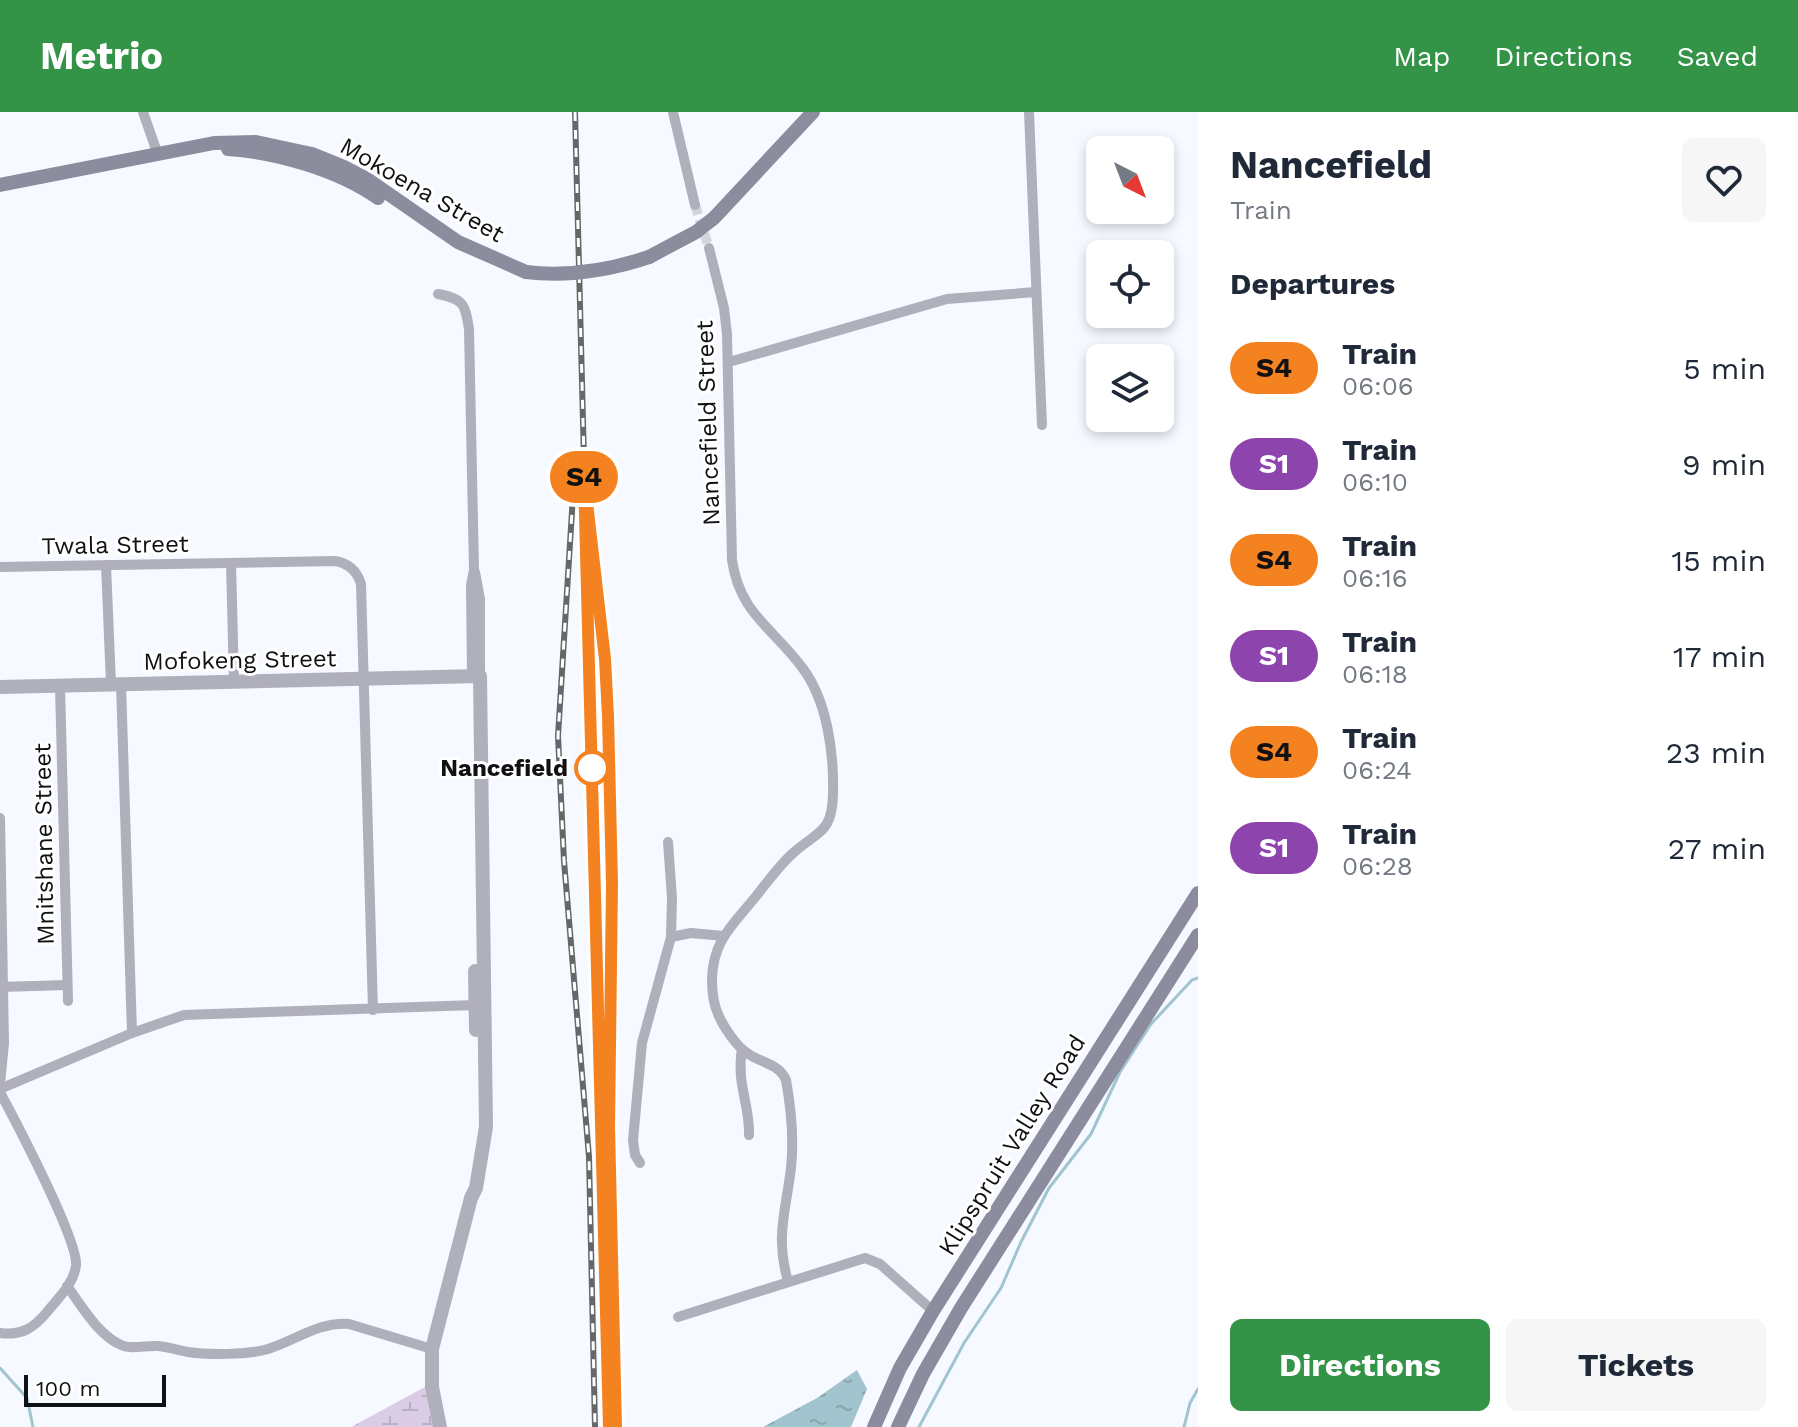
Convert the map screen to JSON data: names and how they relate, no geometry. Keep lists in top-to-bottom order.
{
  "streets": {
    "main road": ["Mokoena Street", "Klipspruit Valley Road"],
    "street": [
      "Nancefield Street",
      "Twala Street",
      "Mofokeng Street",
      "Mnitshane Street"
    ]
  },
  "crossings": [
    ["Twala Street", "Mofokeng Street"],
    ["Mofokeng Street", "Mnitshane Street"]
  ],
  "places": ["Nancefield"],
  "scale_bar": "100 m",
  "north": "bottom right",
  "page": {
    "header": "Metrio",
    "nav": ["Map", "Directions", "Saved"],
    "on_map": "S4",
    "heading": [
      ["Nancefield", "Train"],
      "Departures"
    ],
    "list": [
      {
        "mark": "S4",
        "name": "Train",
        "note": "06:06",
        "value": "5 min"
      },
      {
        "mark": "S1",
        "name": "Train",
        "note": "06:10",
        "value": "9 min"
      },
      {
        "mark": "S4",
        "name": "Train",
        "note": "06:16",
        "value": "15 min"
      },
      {
        "mark": "S1",
        "name": "Train",
        "note": "06:18",
        "value": "17 min"
      },
      {
        "mark": "S4",
        "name": "Train",
        "note": "06:24",
        "value": "23 min"
      },
      {
        "mark": "S1",
        "name": "Train",
        "note": "06:28",
        "value": "27 min"
      }
    ],
    "buttons": ["Directions", "Tickets"],
    "scale": "100 m"
  }
}
